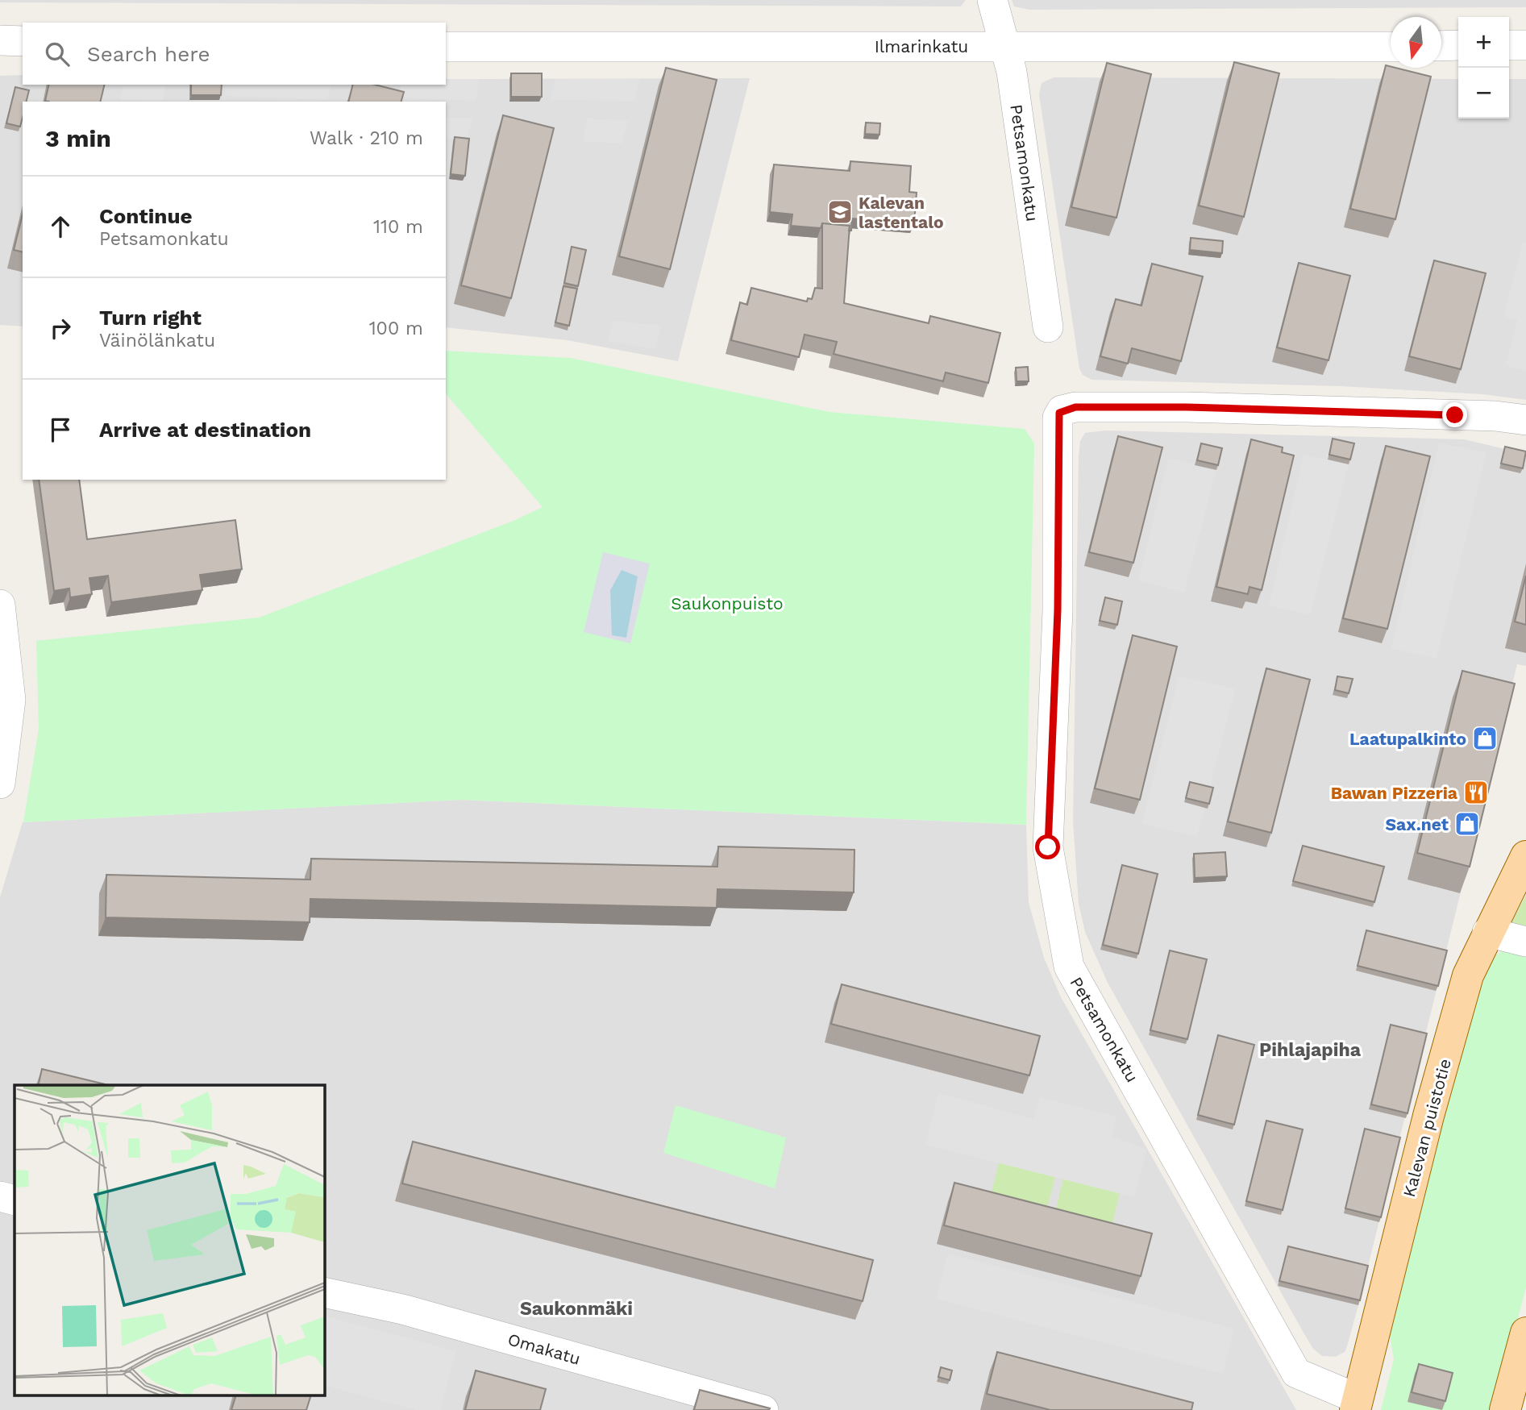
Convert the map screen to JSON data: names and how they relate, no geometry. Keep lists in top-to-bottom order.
{
  "streets": {
    "main road": ["Kalevan puistotie"],
    "street": ["Ilmarinkatu", "Petsamonkatu", "Omakatu"]
  },
  "crossings": [
    ["Ilmarinkatu", "Petsamonkatu"],
    ["Petsamonkatu", "Kalevan puistotie"]
  ],
  "districts": ["Pihlajapiha", "Saukonmäki"],
  "parks": ["Saukonpuisto"],
  "places": {
    "school or university": ["Kalevan lastentalo"],
    "shop": ["Laatupalkinto", "Sax.net"],
    "restaurant": ["Bawan Pizzeria"]
  },
  "north": "bottom",
  "page": {
    "map_buttons": ["+", "−"],
    "search": "Search here",
    "heading": ["3 min", "Walk · 210 m"],
    "list": [
      ["Continue", "Petsamonkatu", "110 m"],
      ["Turn right", "Väinölänkatu", "100 m"],
      "Arrive at destination"
    ]
  }
}
